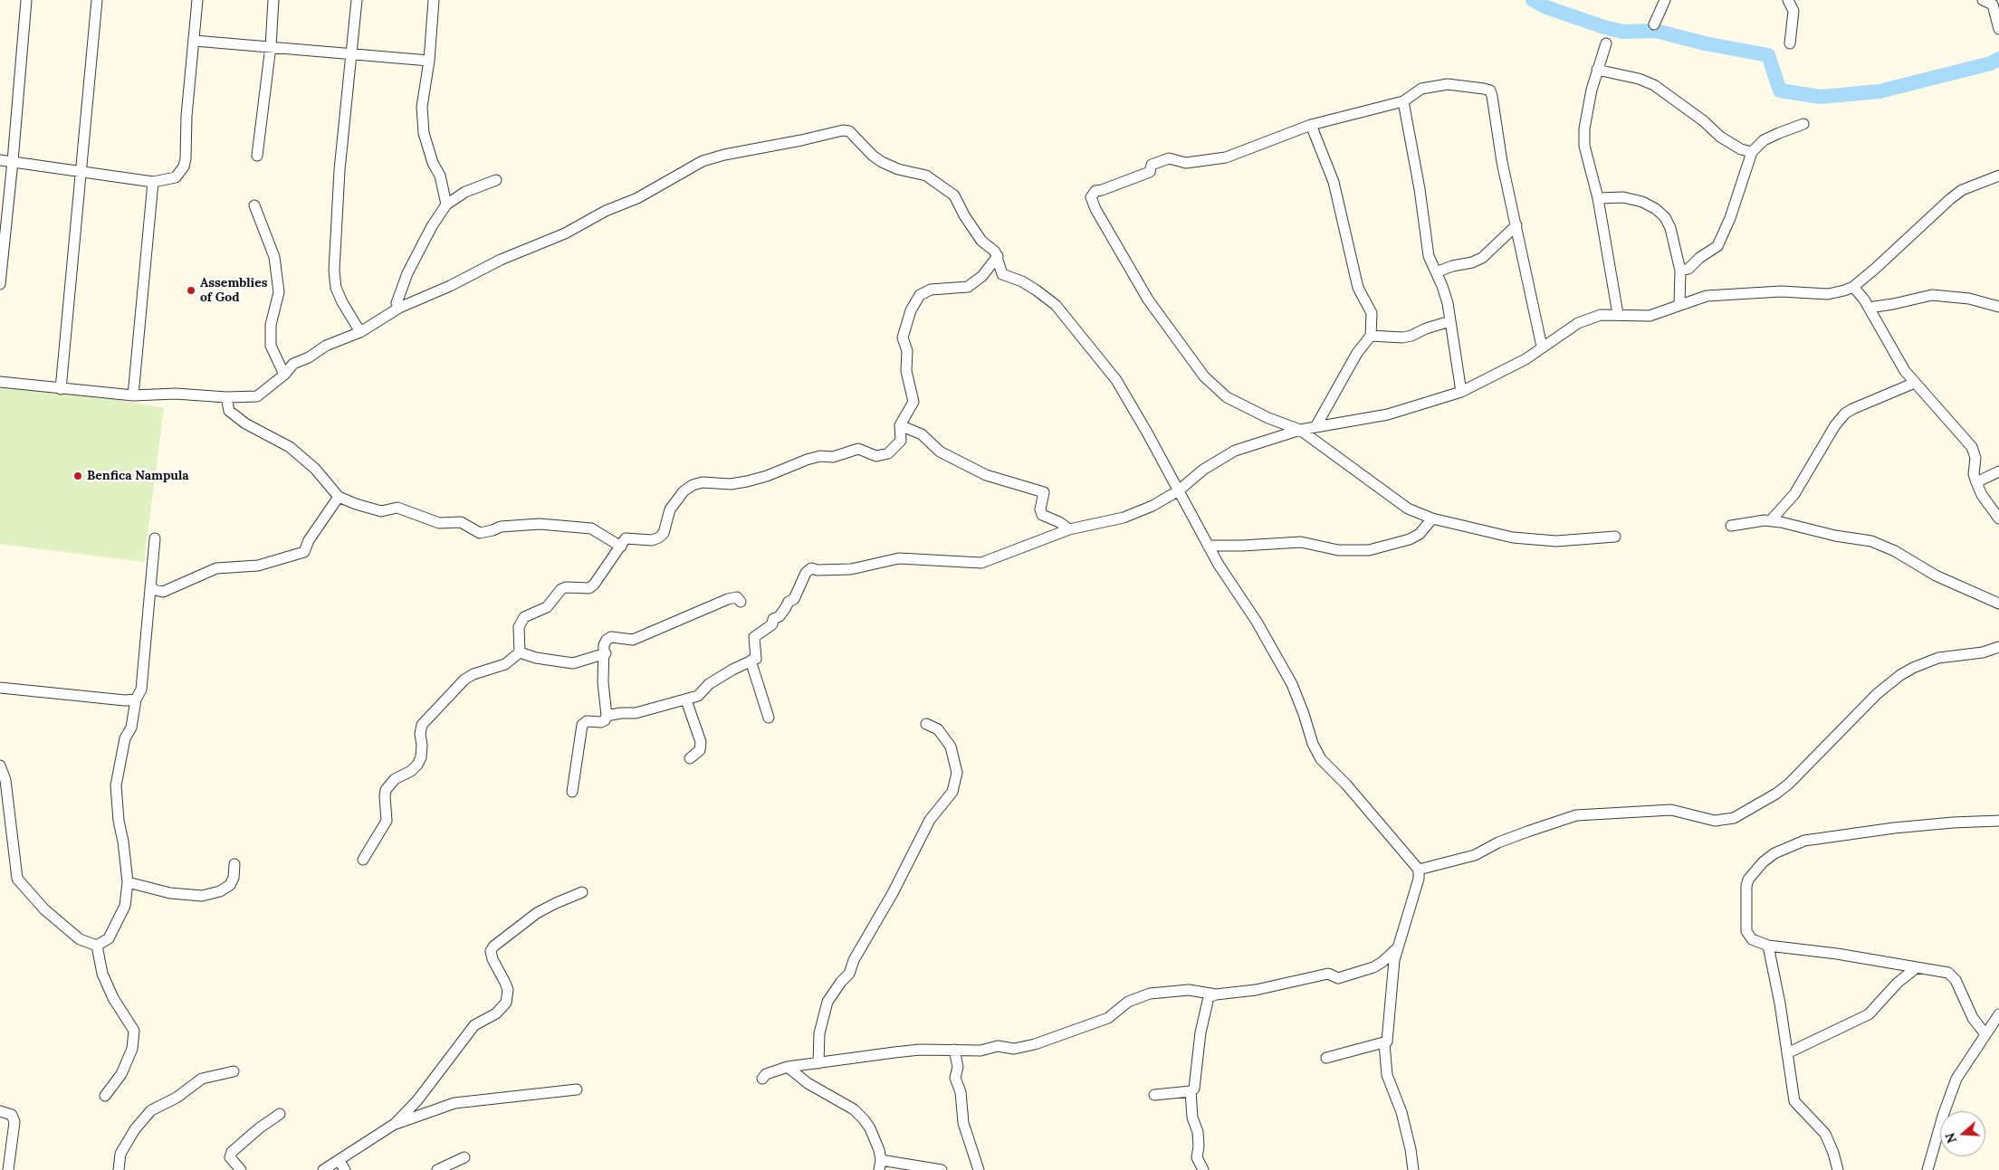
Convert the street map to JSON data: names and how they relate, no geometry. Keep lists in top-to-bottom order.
{
  "places": ["Assemblies of God", "Benfica Nampula"],
  "north": "left"
}
